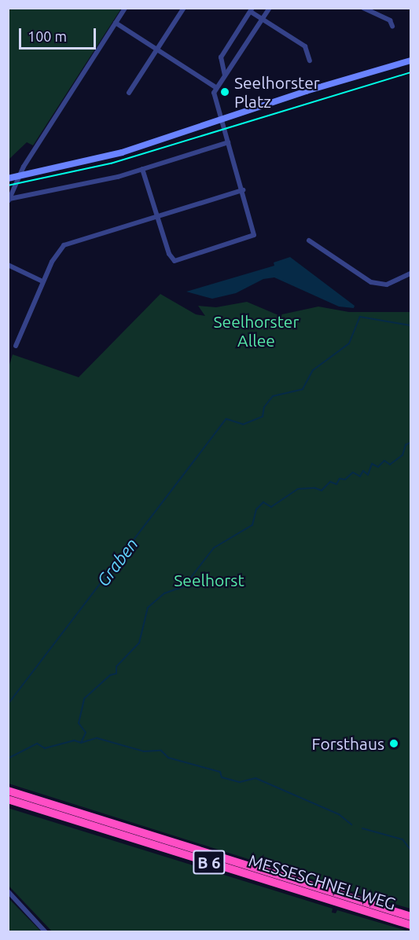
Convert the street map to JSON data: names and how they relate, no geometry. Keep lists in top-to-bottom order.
{
  "streets": {
    "highway": ["B 6", "MESSESCHNELLWEG"]
  },
  "water": ["Graben"],
  "parks": ["Seelhorster Allee", "Seelhorst"],
  "places": ["Seelhorster Platz", "Forsthaus"],
  "scale_bar": "100 m"
}
